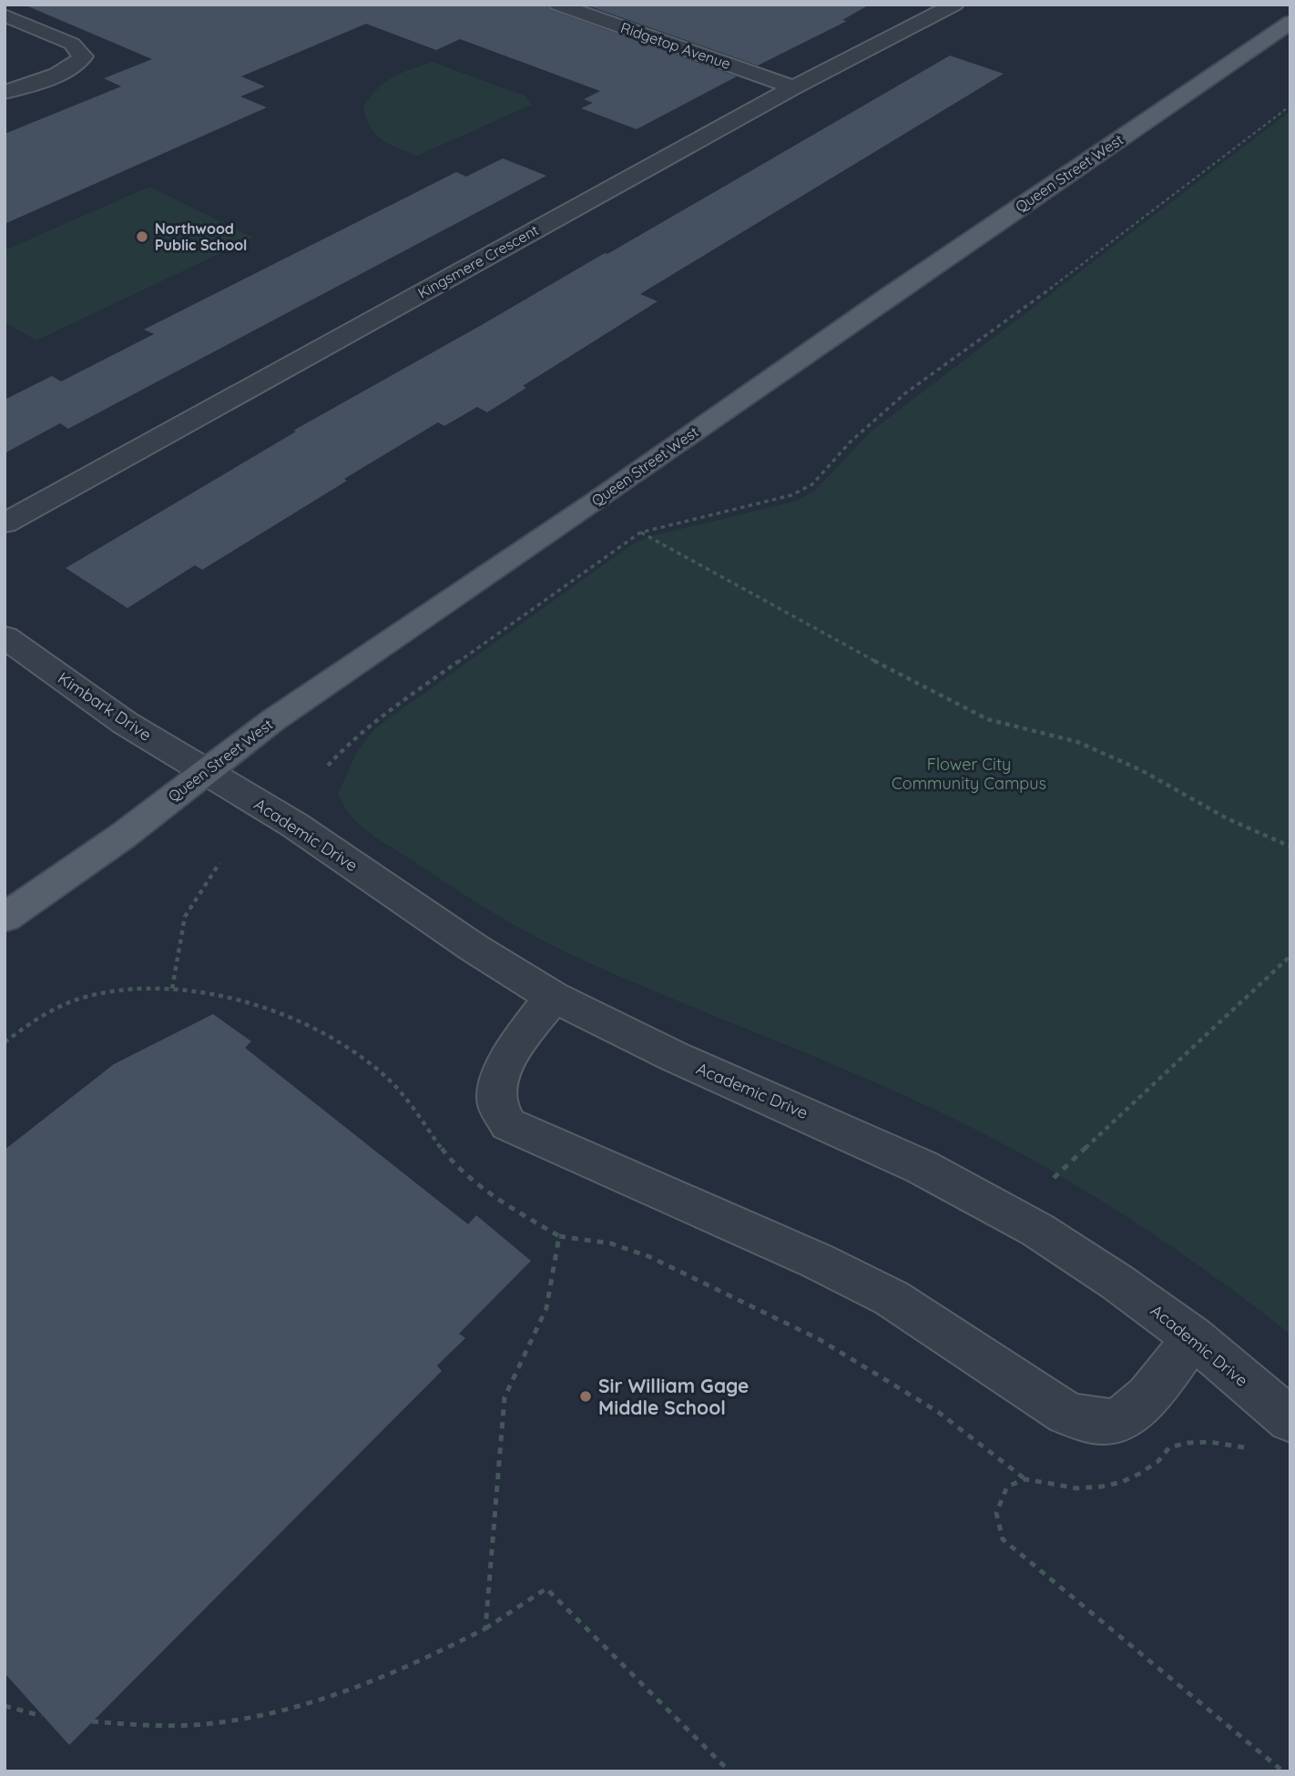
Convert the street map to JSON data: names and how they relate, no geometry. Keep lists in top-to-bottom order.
{
  "streets": {
    "main road": ["Queen Street West"],
    "street": [
      "Ridgetop Avenue",
      "Kingsmere Crescent",
      "Kimbark Drive",
      "Academic Drive"
    ]
  },
  "crossings": [
    ["Ridgetop Avenue", "Kingsmere Crescent"],
    ["Queen Street West", "Kimbark Drive"],
    ["Queen Street West", "Academic Drive"],
    ["Kimbark Drive", "Academic Drive"]
  ],
  "parks": ["Flower City Community Campus"],
  "places": ["Northwood Public School", "Sir William Gage Middle School"]
}
